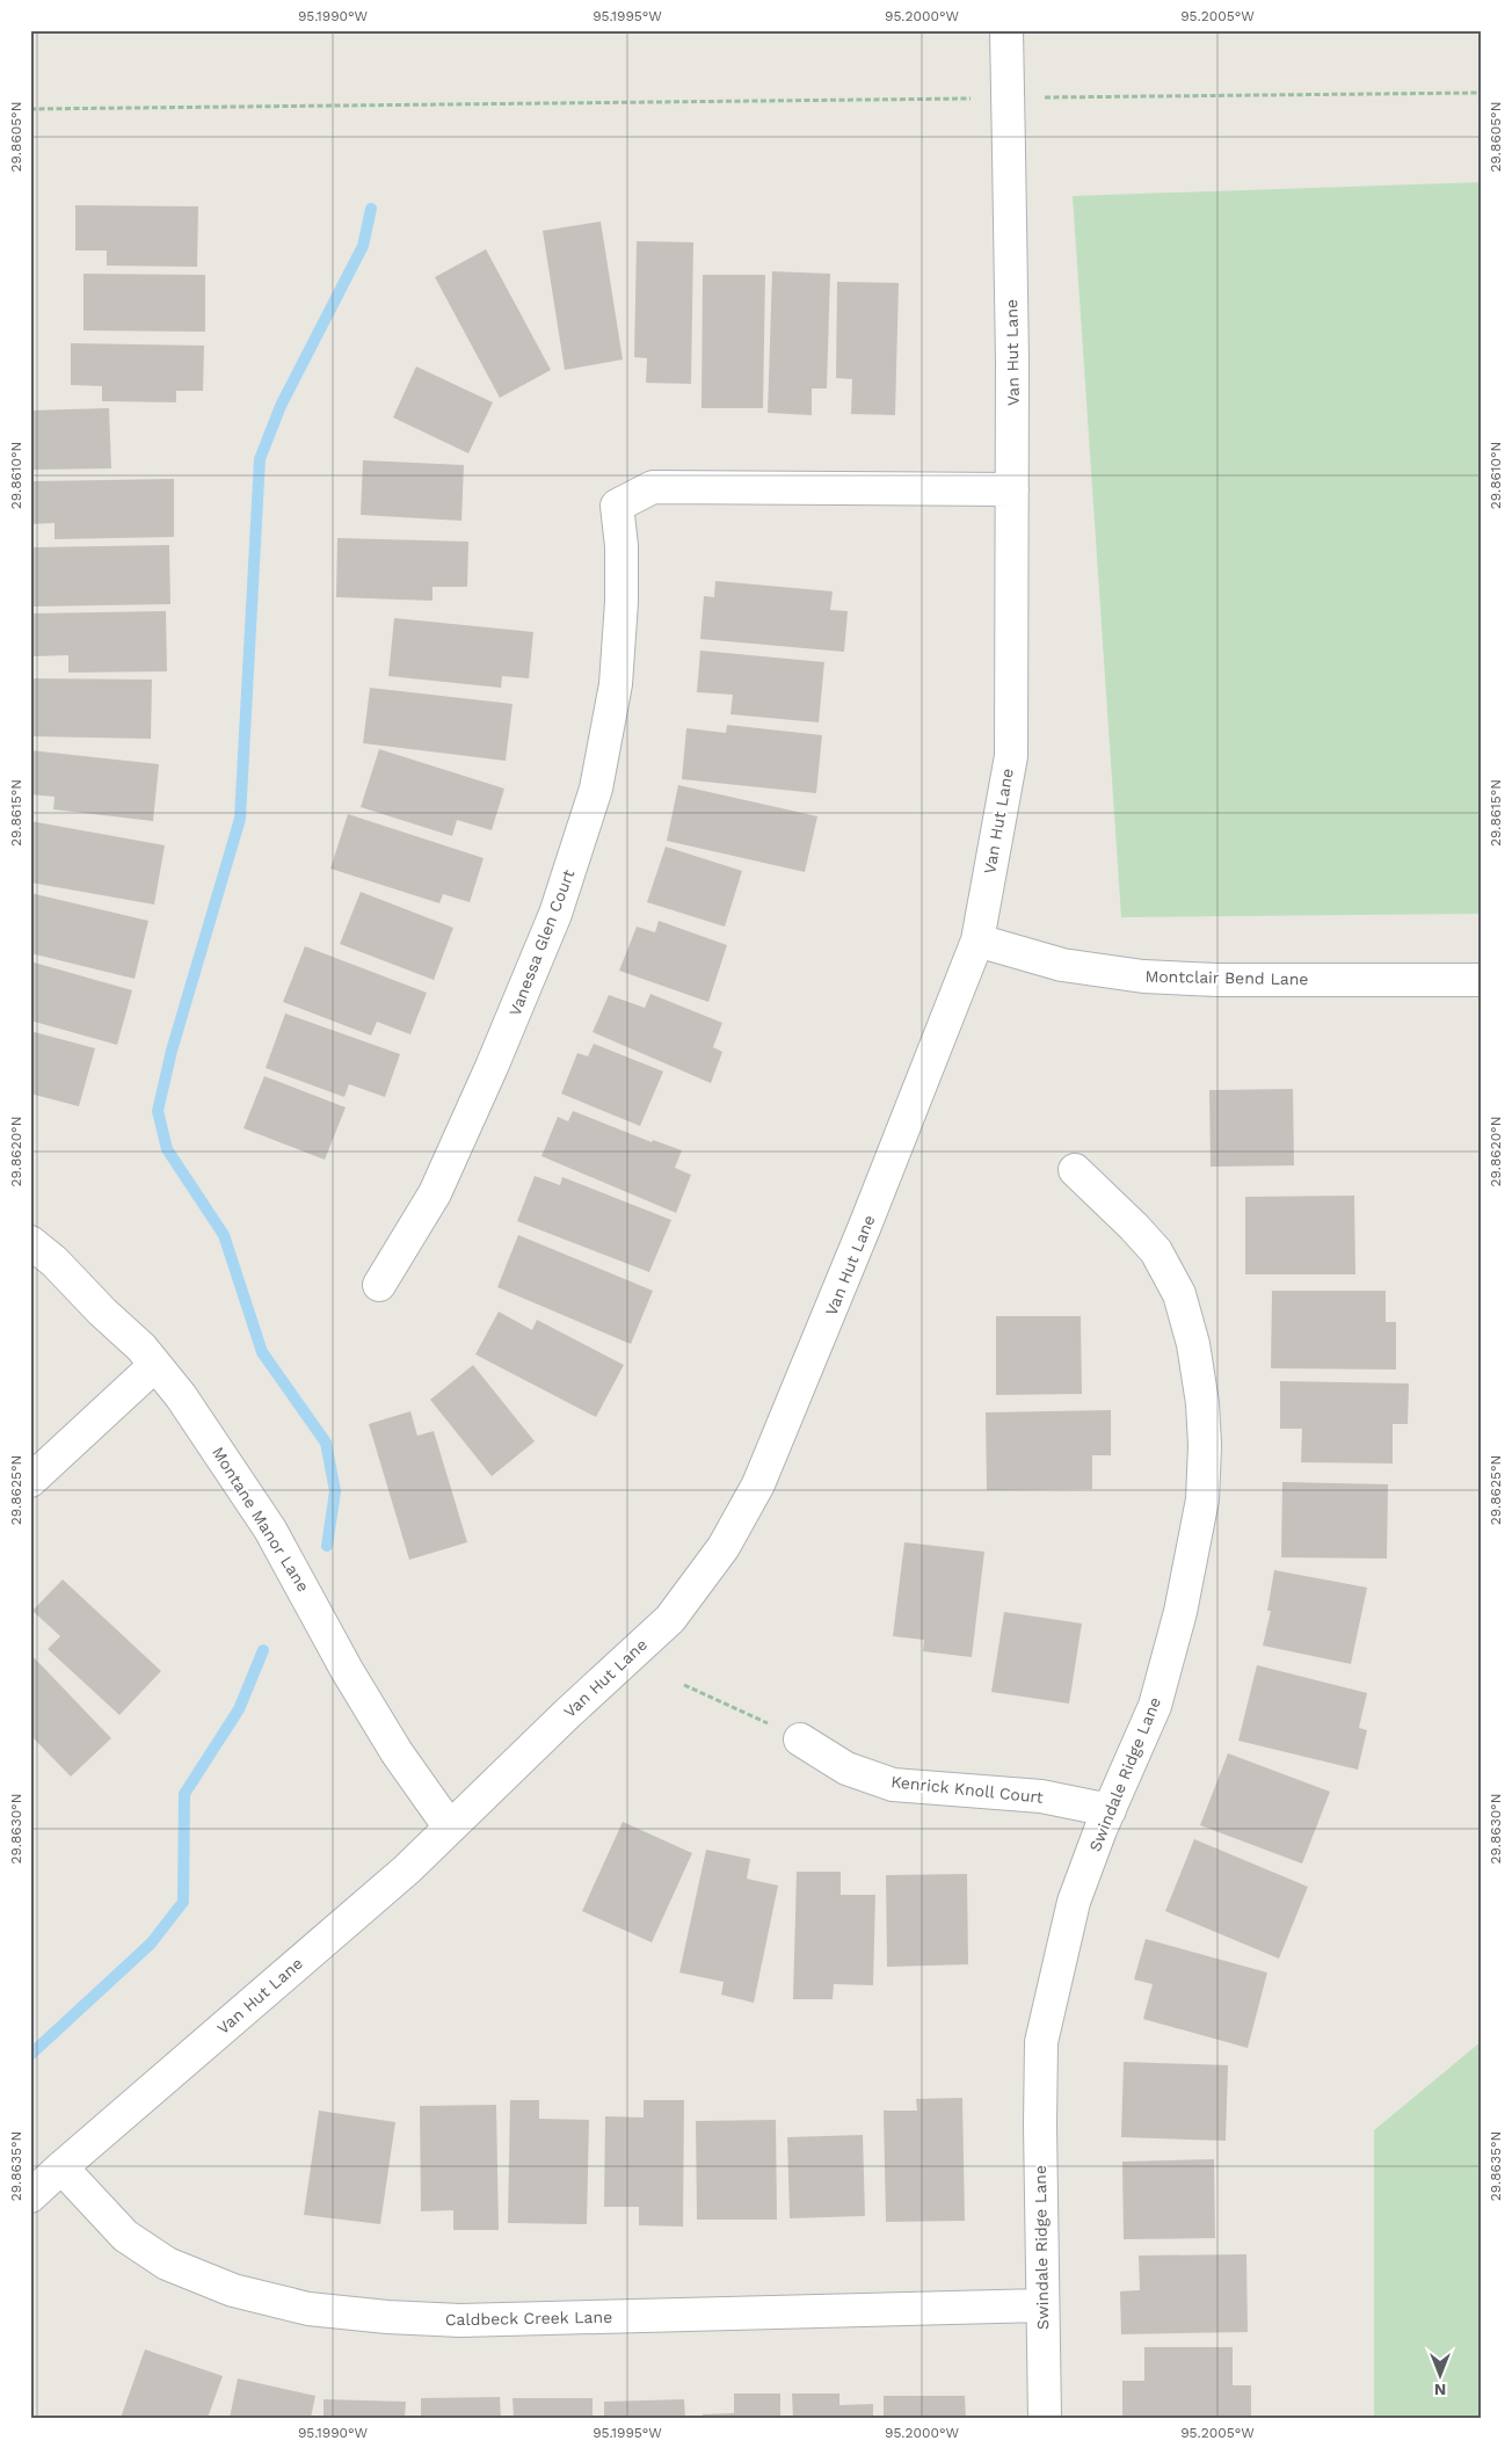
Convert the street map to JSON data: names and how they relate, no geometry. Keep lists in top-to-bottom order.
{
  "streets": {
    "street": [
      "Van Hut Lane",
      "Vanessa Glen Court",
      "Montclair Bend Lane",
      "Montane Manor Lane",
      "Swindale Ridge Lane",
      "Kenrick Knoll Court",
      "Caldbeck Creek Lane"
    ]
  },
  "crossings": [
    ["Van Hut Lane", "Vanessa Glen Court"],
    ["Van Hut Lane", "Montclair Bend Lane"],
    ["Van Hut Lane", "Montane Manor Lane"],
    ["Van Hut Lane", "Caldbeck Creek Lane"],
    ["Swindale Ridge Lane", "Kenrick Knoll Court"],
    ["Swindale Ridge Lane", "Caldbeck Creek Lane"]
  ],
  "north": "bottom",
  "coordinates": [
    "95.1990°W",
    "95.1995°W",
    "95.2000°W",
    "95.2005°W",
    "29.8605°N",
    "29.8610°N",
    "29.8615°N",
    "29.8620°N",
    "29.8625°N",
    "29.8630°N",
    "29.8635°N"
  ]
}
